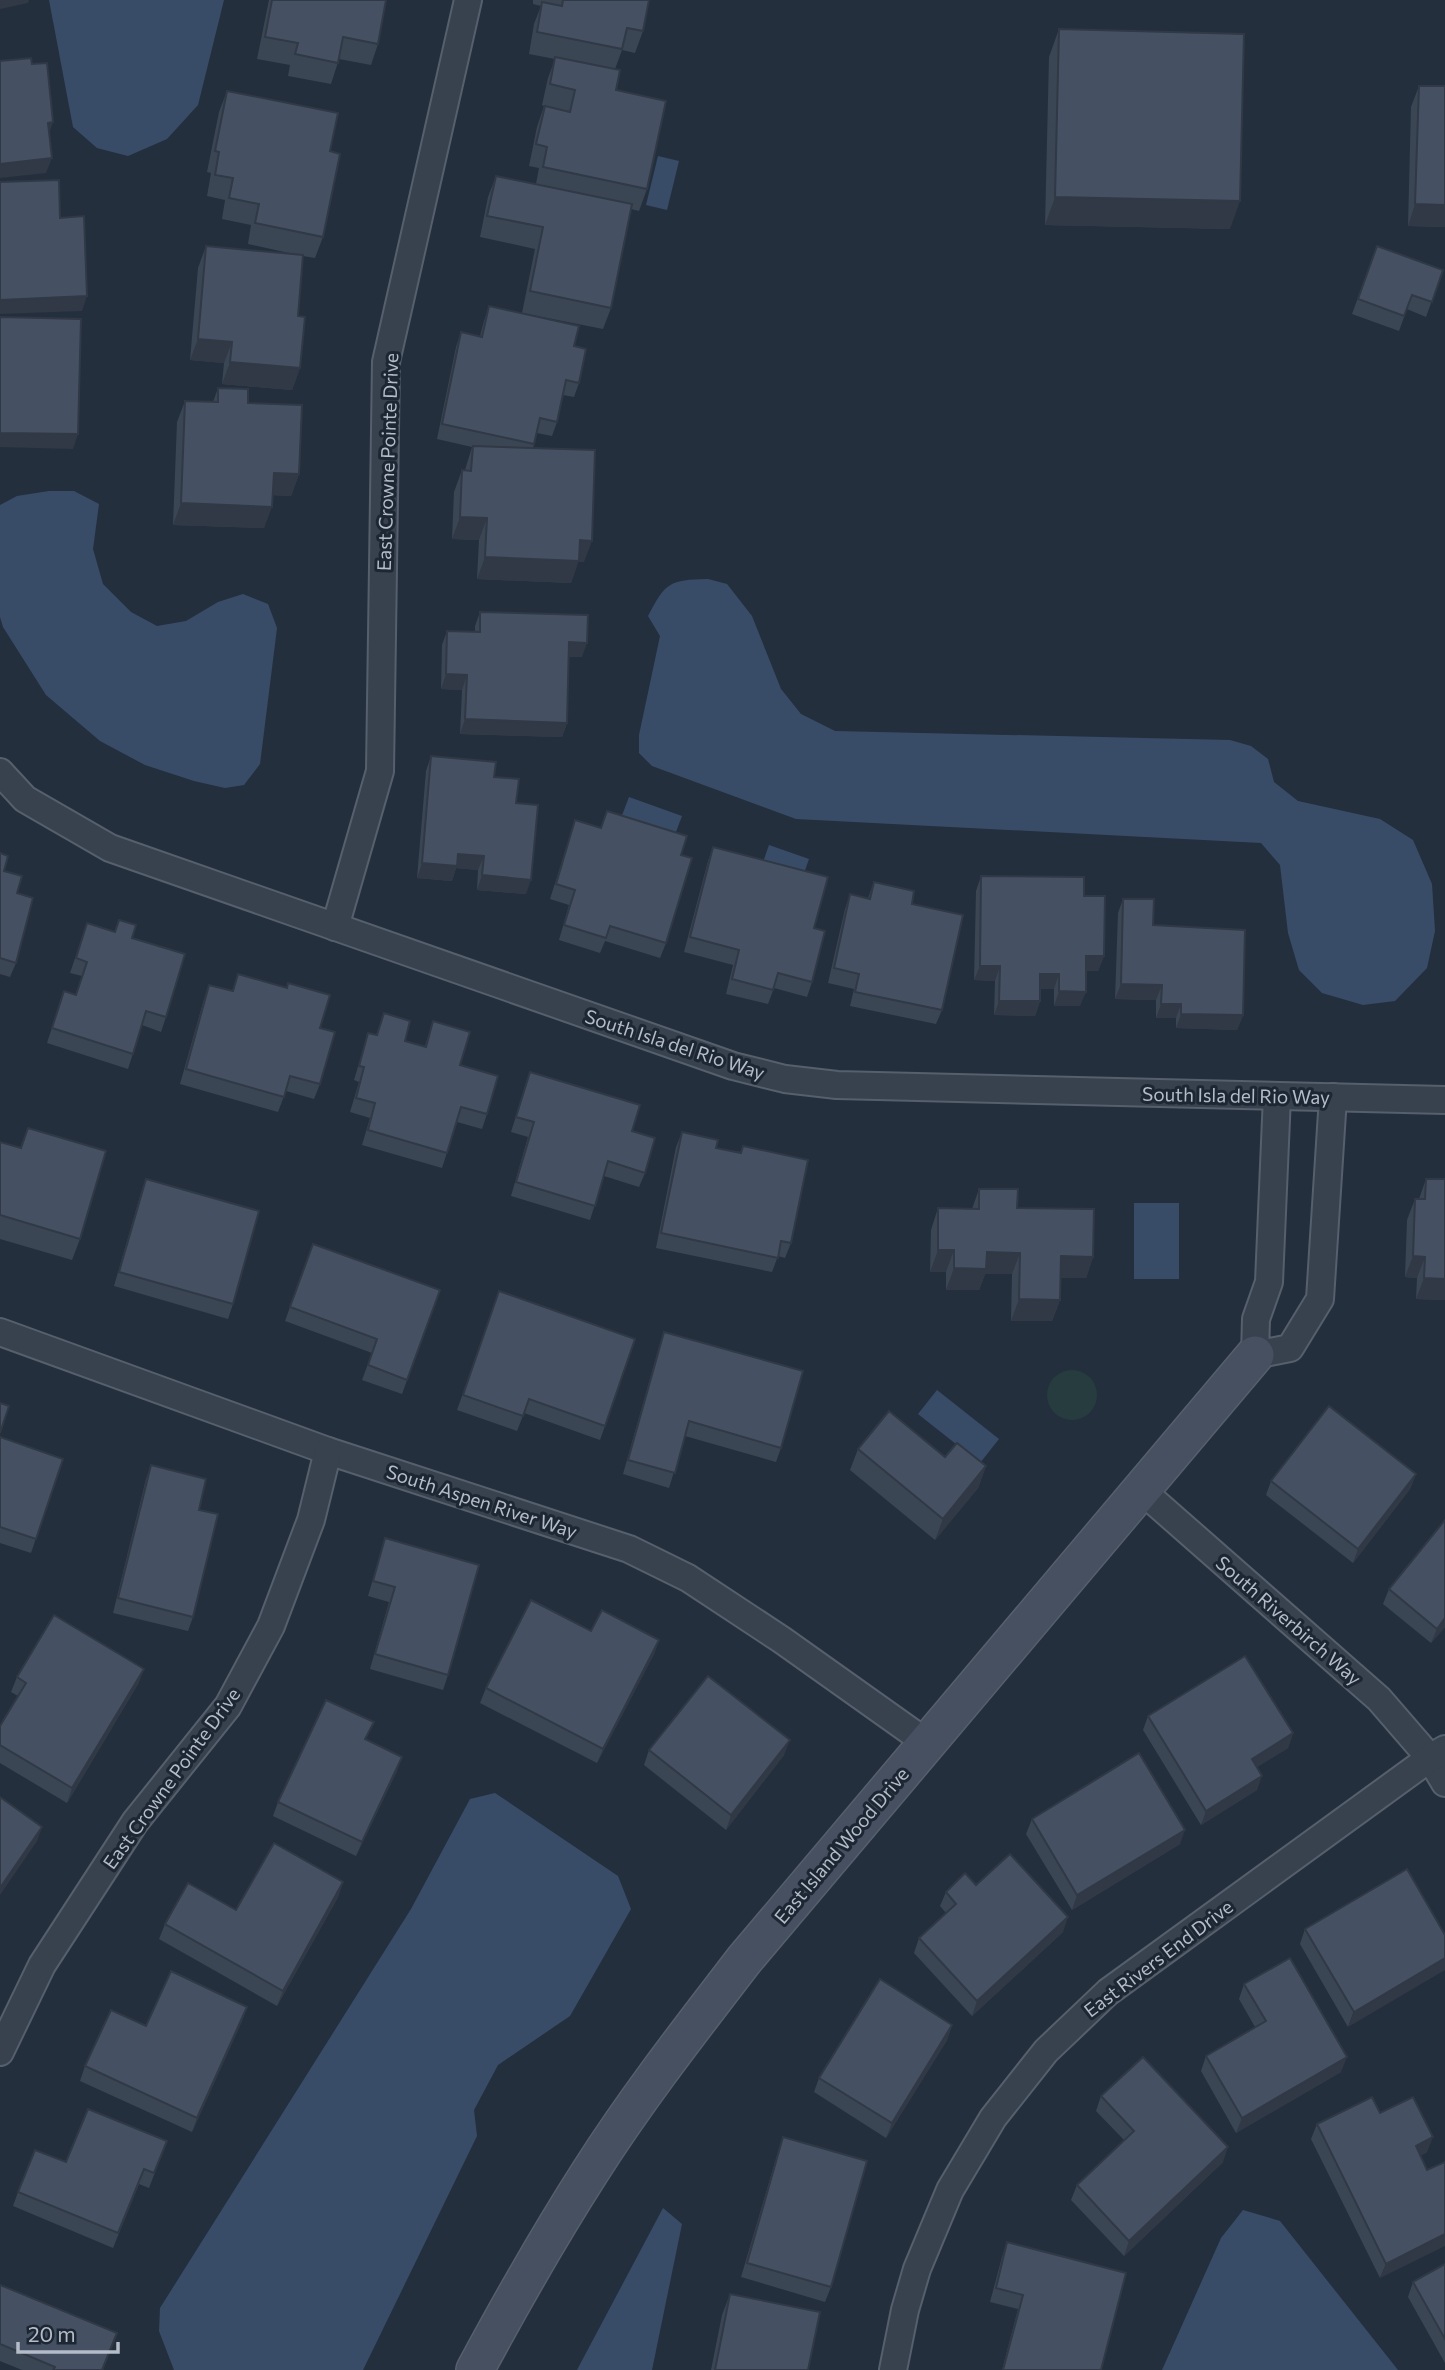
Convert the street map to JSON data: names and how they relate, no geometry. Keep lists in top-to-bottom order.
{
  "streets": {
    "street": [
      "East Crowne Pointe Drive",
      "South Isla del Rio Way",
      "South Aspen River Way",
      "South Riverbirch Way",
      "East Island Wood Drive",
      "East Rivers End Drive"
    ]
  },
  "crossings": [
    ["East Crowne Pointe Drive", "South Isla del Rio Way"],
    ["East Crowne Pointe Drive", "South Aspen River Way"],
    ["South Aspen River Way", "East Island Wood Drive"],
    ["South Riverbirch Way", "East Island Wood Drive"],
    ["South Riverbirch Way", "East Rivers End Drive"]
  ],
  "scale_bar": "20 m"
}
